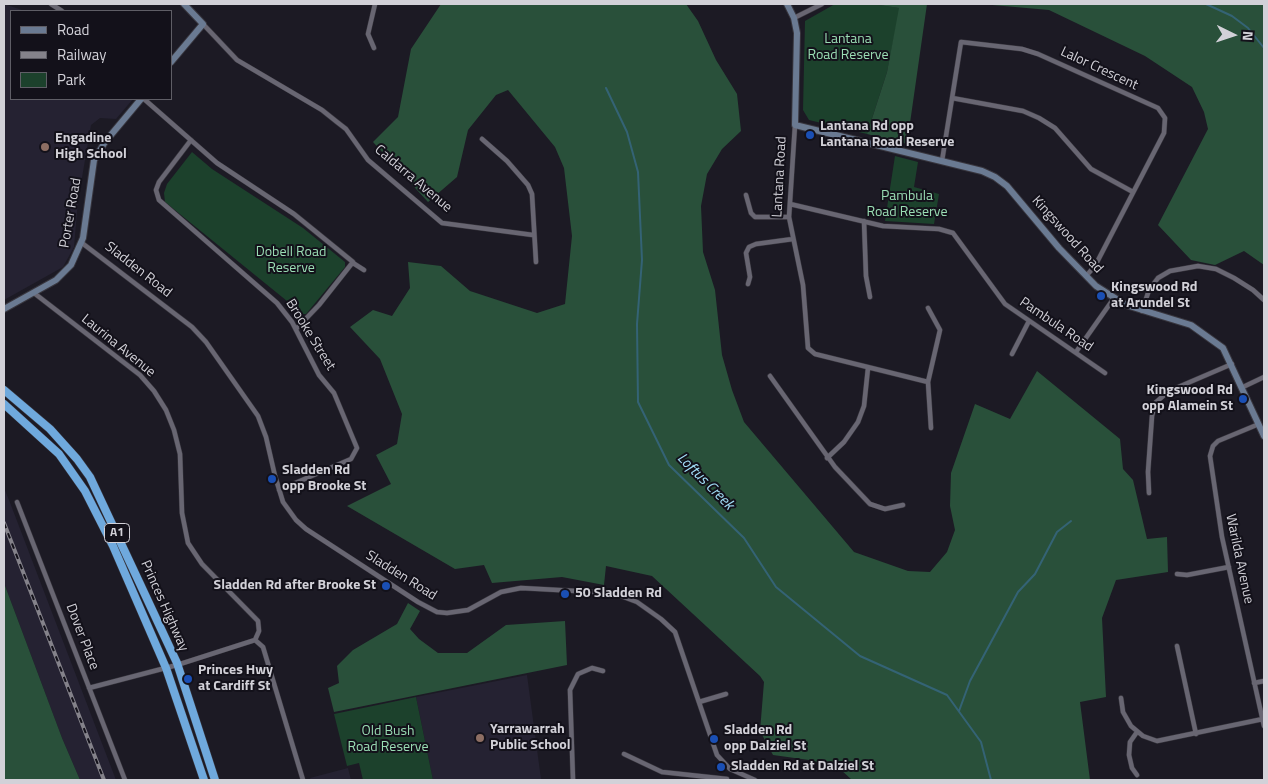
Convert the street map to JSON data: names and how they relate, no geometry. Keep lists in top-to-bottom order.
{
  "streets": {
    "highway": ["A1", "Princes Highway"],
    "street": [
      "Lalor Crescent",
      "Lantana Road",
      "Caldarra Avenue",
      "Porter Road",
      "Kingswood Road",
      "Sladden Road",
      "Pambula Road",
      "Brooke Street",
      "Laurina Avenue",
      "Warilda Avenue",
      "Dover Place"
    ]
  },
  "crossings": [
    ["Lalor Crescent", "Kingswood Road"],
    ["Lantana Road", "Kingswood Road"],
    ["Lantana Road", "Pambula Road"],
    ["Porter Road", "Sladden Road"],
    ["Porter Road", "Laurina Avenue"],
    ["Kingswood Road", "Warilda Avenue"],
    ["Sladden Road", "Brooke Street"]
  ],
  "water": ["Loftus Creek"],
  "parks": [
    "Lantana Road Reserve",
    "Pambula Road Reserve",
    "Dobell Road Reserve",
    "Old Bush Road Reserve"
  ],
  "places": [
    "Lantana Rd opp Lantana Road Reserve",
    "Engadine High School",
    "Kingswood Rd at Arundel St",
    "Kingswood Rd opp Alamein St",
    "Sladden Rd opp Brooke St",
    "Sladden Rd after Brooke St",
    "50 Sladden Rd",
    "Princes Hwy at Cardiff St",
    "Yarrawarrah Public School",
    "Sladden Rd opp Dalziel St",
    "Sladden Rd at Dalziel St"
  ],
  "legend": ["Road", "Railway", "Park"],
  "north": "right"
}
